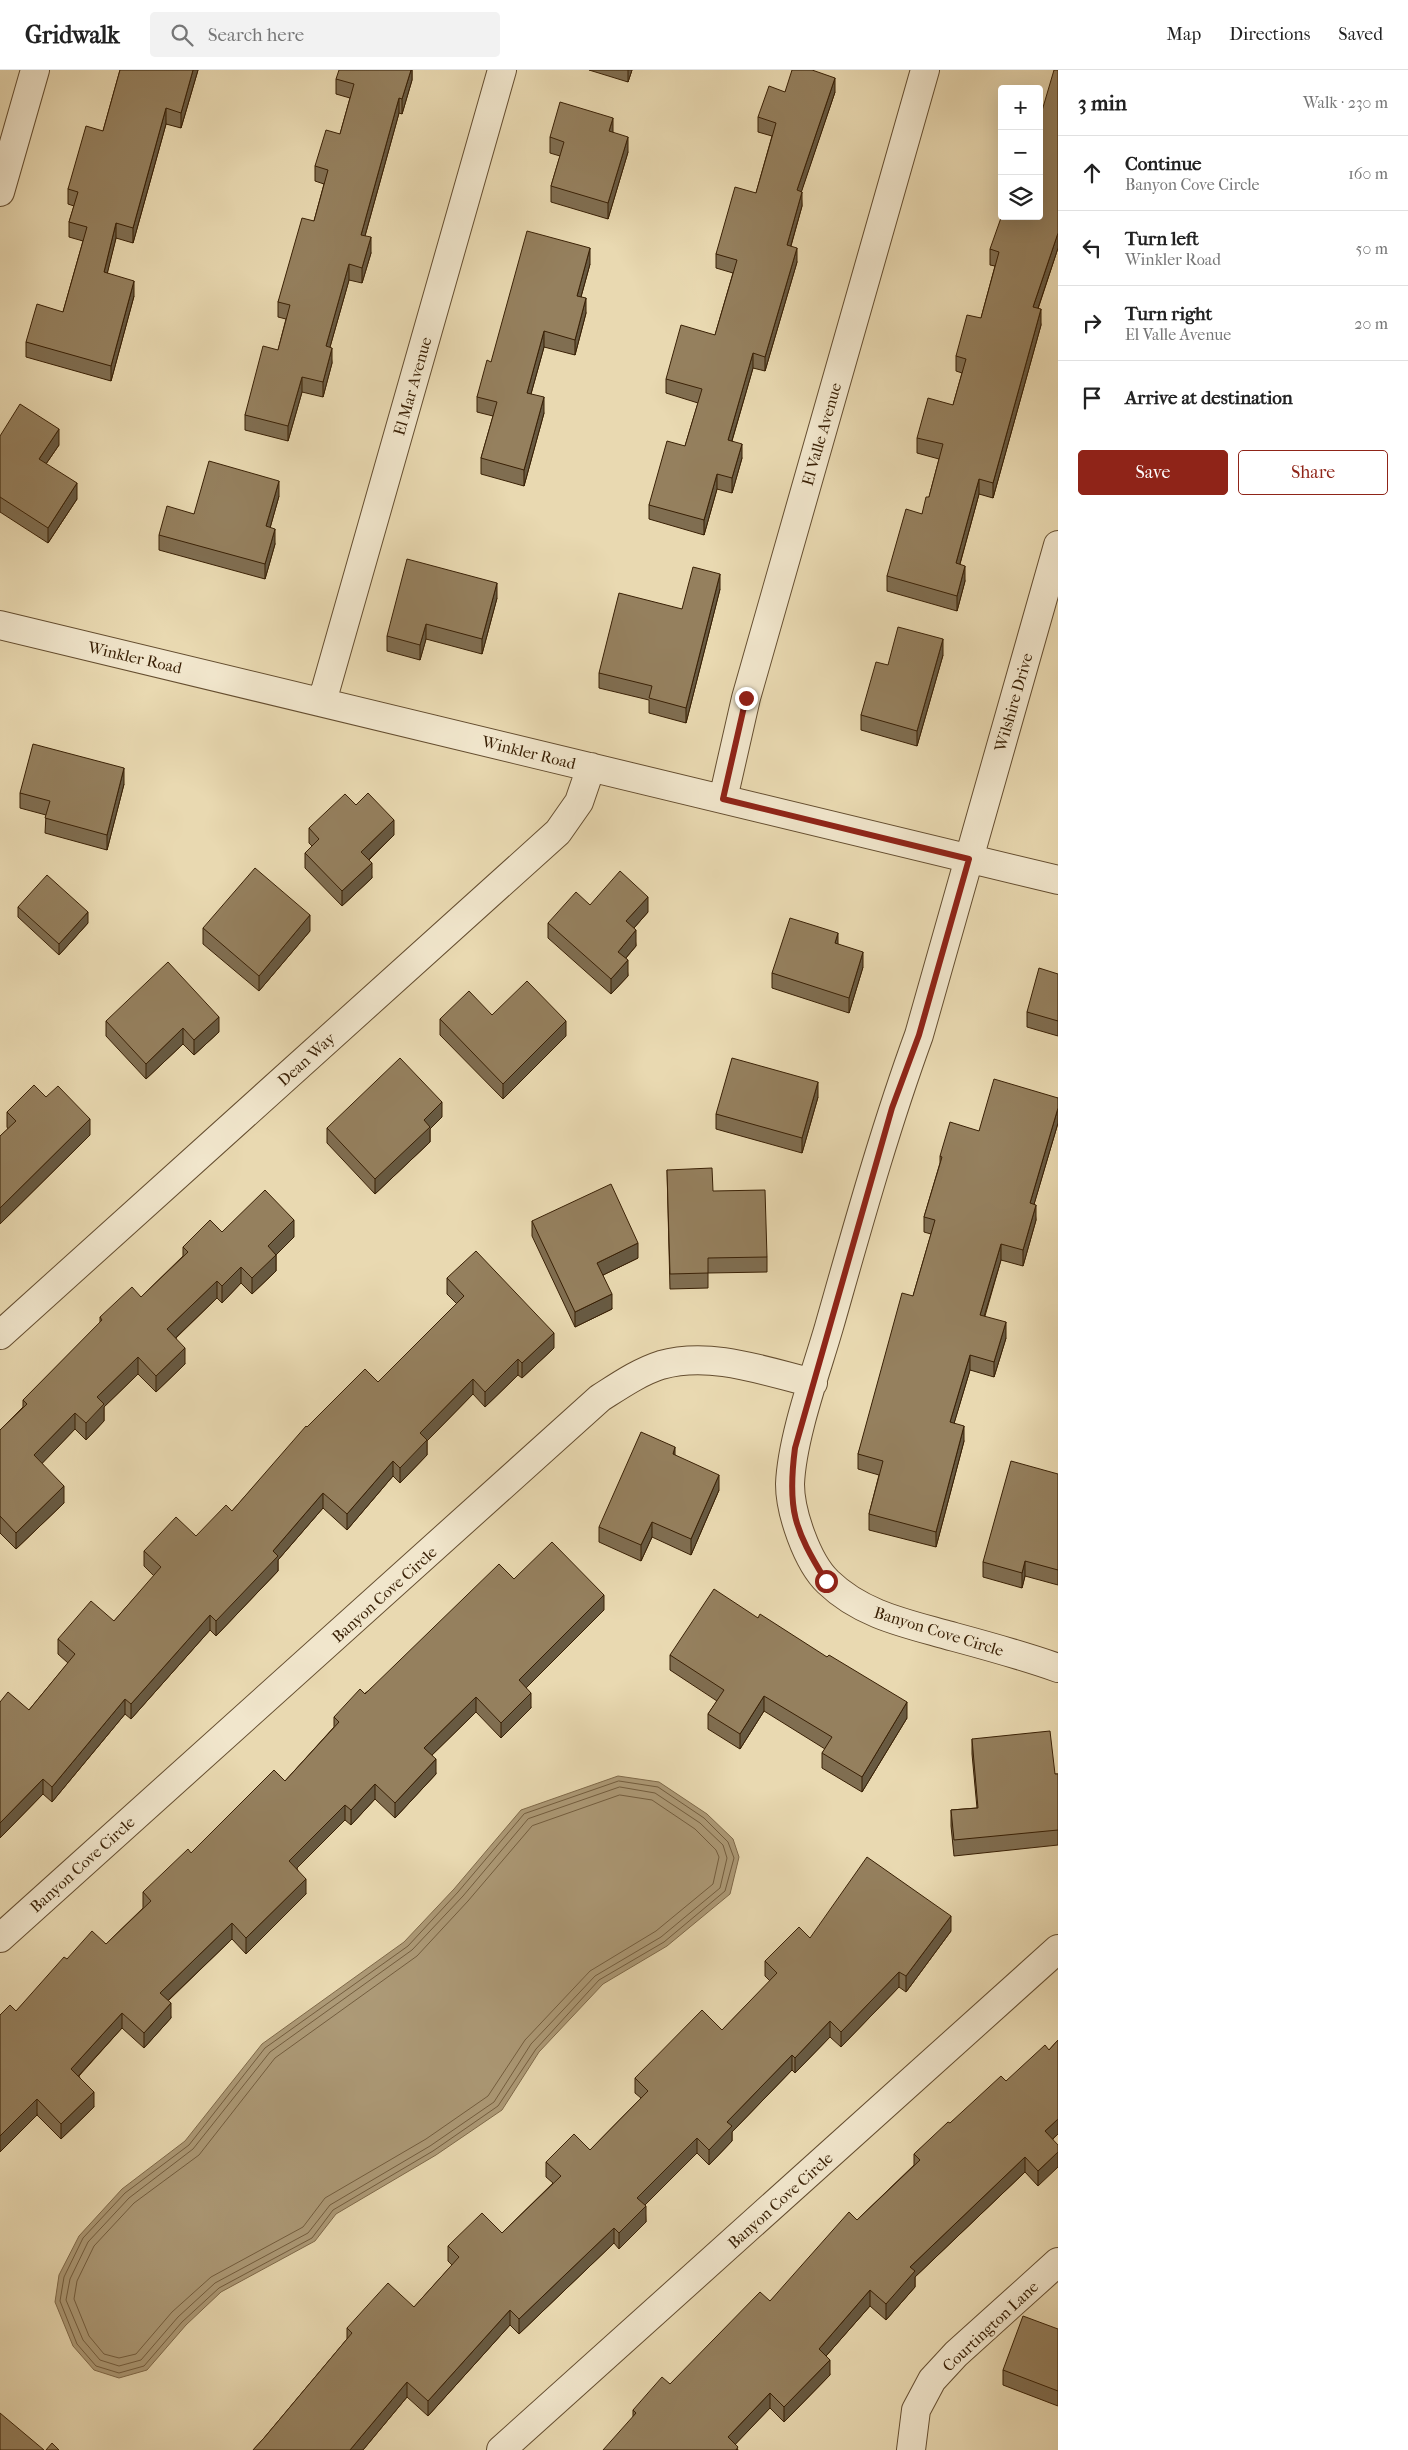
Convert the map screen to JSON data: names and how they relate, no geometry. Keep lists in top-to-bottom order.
{
  "streets": {
    "street": [
      "El Mar Avenue",
      "El Valle Avenue",
      "Winkler Road",
      "Wilshire Drive",
      "Dean Way",
      "Banyon Cove Circle",
      "Courtington Lane"
    ]
  },
  "crossings": [
    ["El Mar Avenue", "Winkler Road"],
    ["El Valle Avenue", "Winkler Road"],
    ["Winkler Road", "Wilshire Drive"],
    ["Winkler Road", "Dean Way"],
    ["Winkler Road", "Banyon Cove Circle"],
    ["Wilshire Drive", "Banyon Cove Circle"]
  ],
  "page": {
    "header": "Gridwalk",
    "search": "Search here",
    "nav": ["Map", "Directions", "Saved"],
    "heading": ["3 min", "Walk · 230 m"],
    "map_buttons": ["+", "−"],
    "list": [
      ["Continue", "Banyon Cove Circle", "160 m"],
      ["Turn left", "Winkler Road", "50 m"],
      ["Turn right", "El Valle Avenue", "20 m"],
      "Arrive at destination"
    ],
    "buttons": ["Save", "Share"]
  }
}
